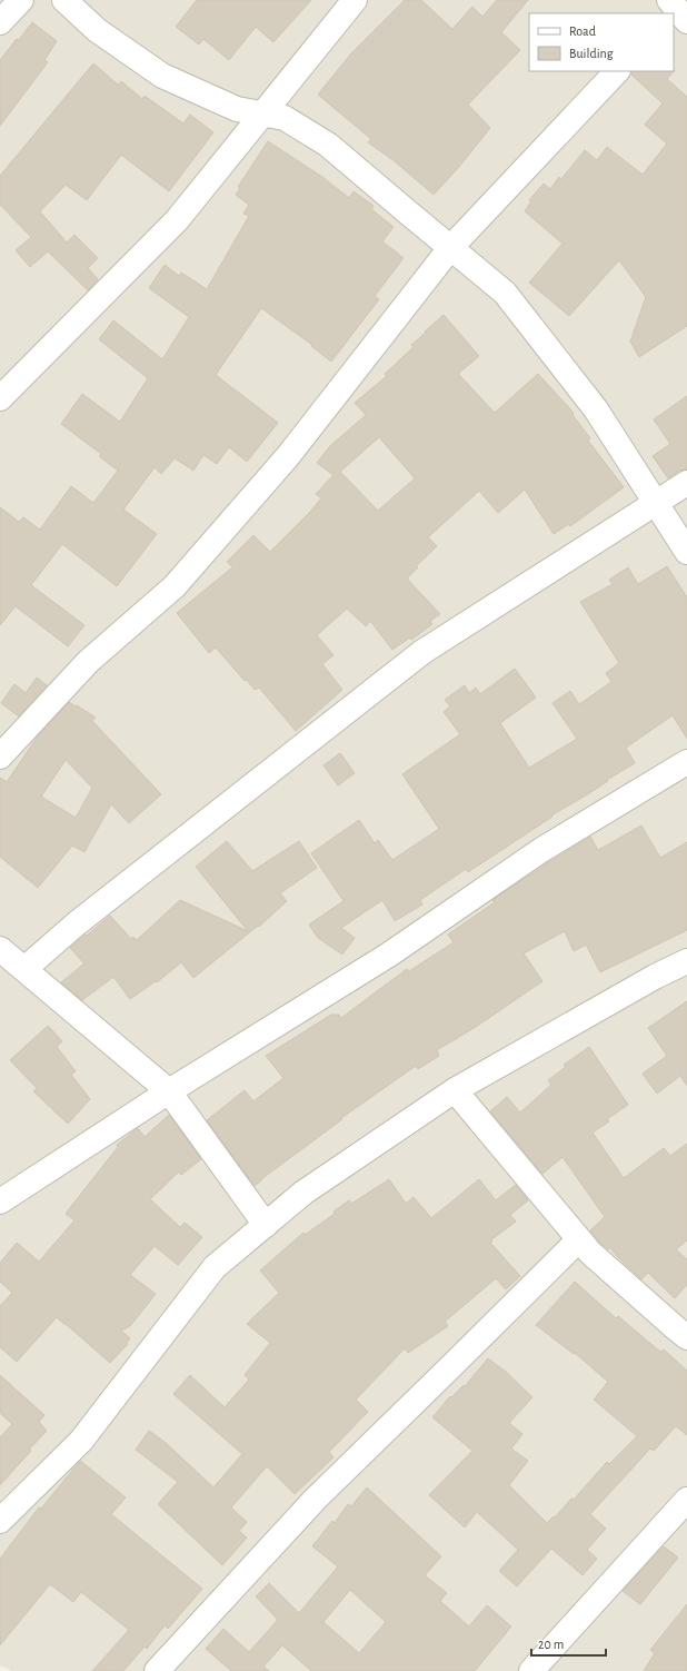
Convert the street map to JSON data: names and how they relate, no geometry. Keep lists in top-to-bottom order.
{
  "legend": ["Road", "Building"],
  "scale_bar": "20 m"
}
